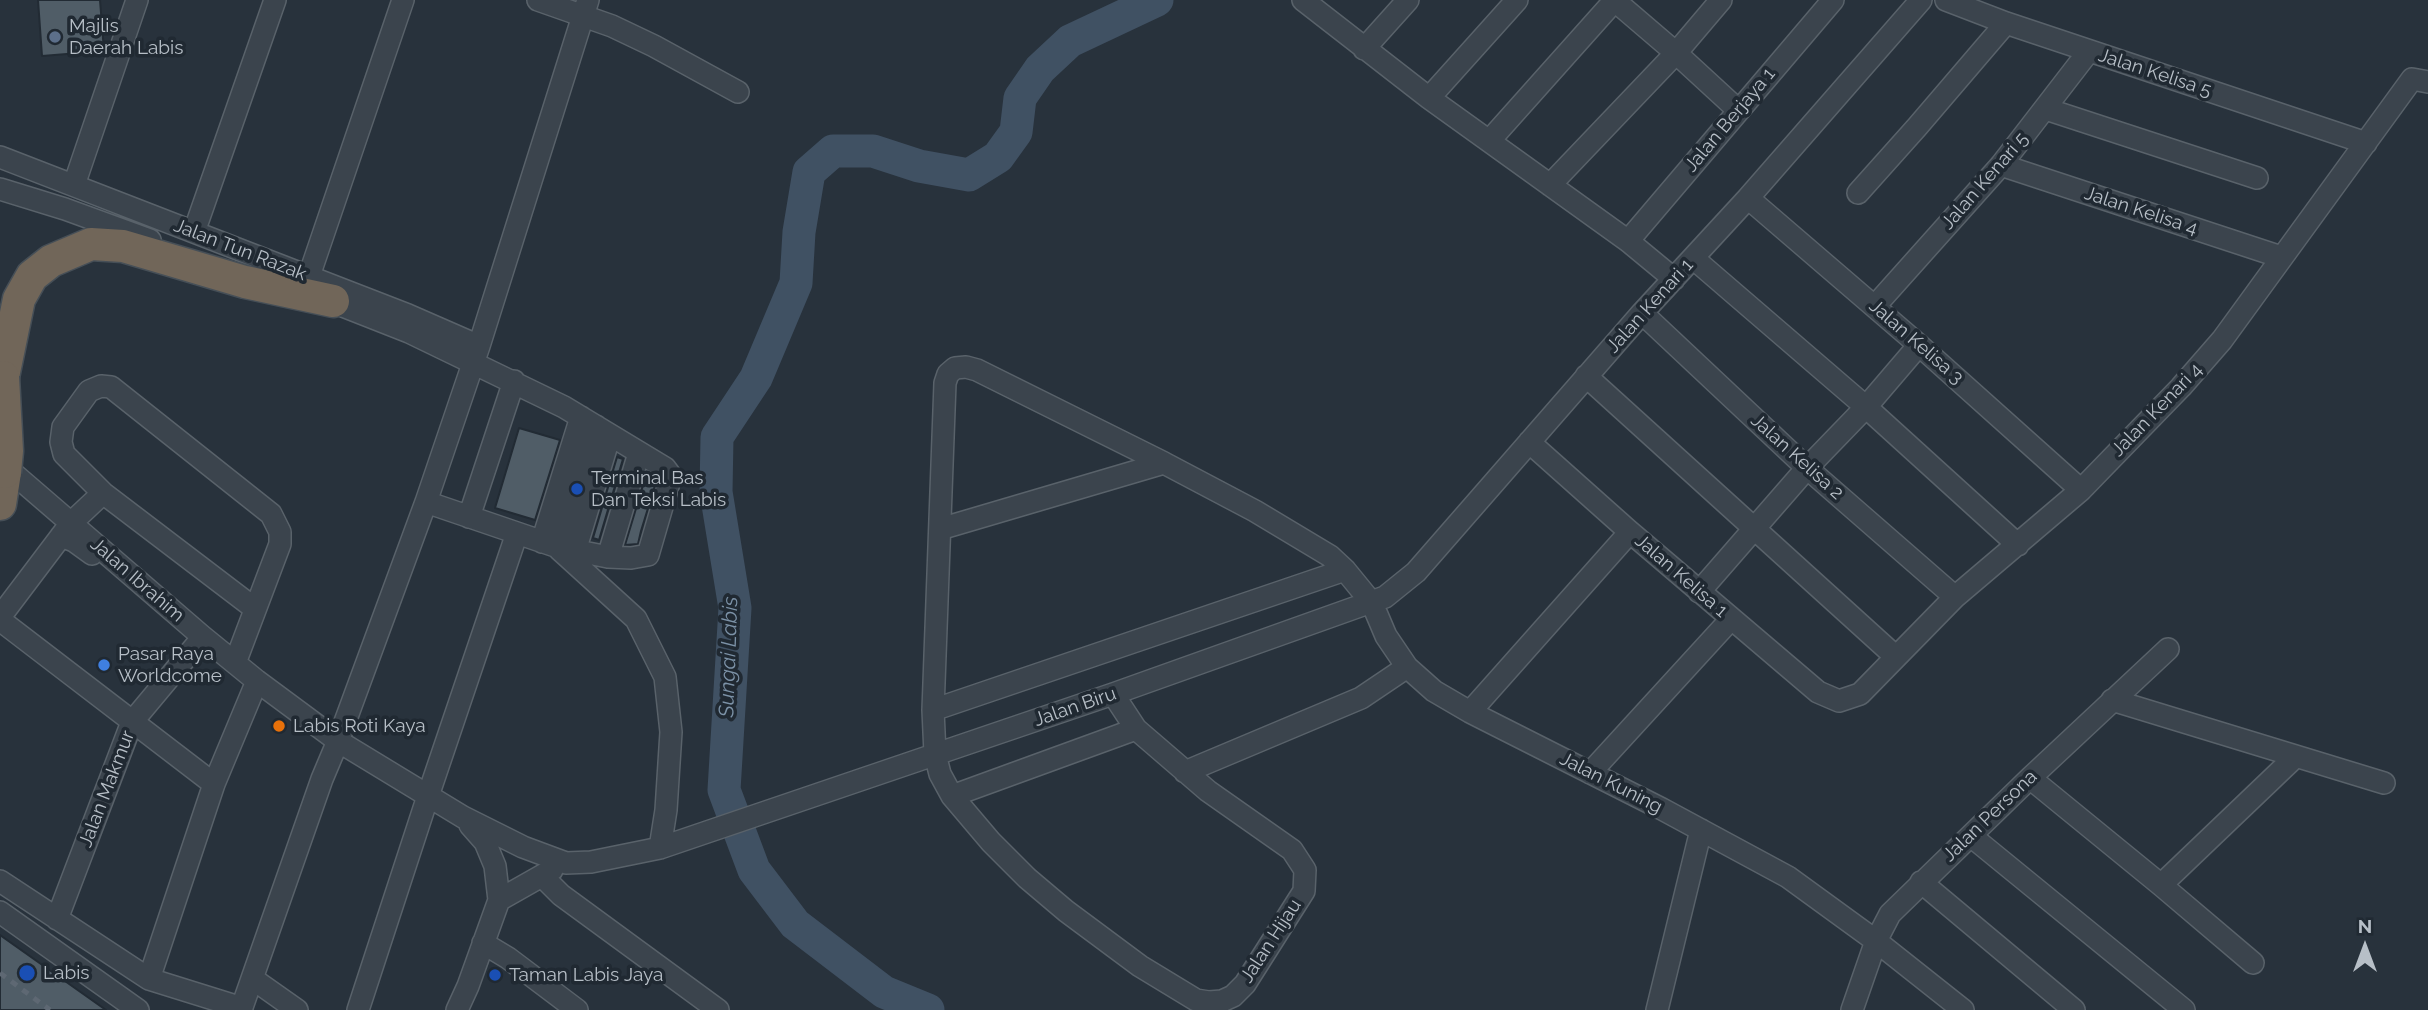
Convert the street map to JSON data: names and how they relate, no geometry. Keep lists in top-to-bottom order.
{
  "streets": {
    "street": [
      "Jalan Kelisa 5",
      "Jalan Berjaya 1",
      "Jalan Kenari 5",
      "Jalan Kelisa 4",
      "Jalan Tun Razak",
      "Jalan Kenari 1",
      "Jalan Kelisa 3",
      "Jalan Kenari 4",
      "Jalan Kelisa 2",
      "Jalan Kelisa 1",
      "Jalan Ibrahim",
      "Jalan Biru",
      "Jalan Kuning",
      "Jalan Makmur",
      "Jalan Persona",
      "Jalan Hijau"
    ]
  },
  "crossings": [
    ["Jalan Kelisa 5", "Jalan Kenari 5"],
    ["Jalan Kelisa 5", "Jalan Kenari 4"],
    ["Jalan Kenari 5", "Jalan Kelisa 4"],
    ["Jalan Kenari 5", "Jalan Kelisa 3"],
    ["Jalan Kelisa 4", "Jalan Kenari 4"],
    ["Jalan Kenari 1", "Jalan Kelisa 3"],
    ["Jalan Kenari 1", "Jalan Kelisa 2"],
    ["Jalan Kenari 1", "Jalan Kelisa 1"],
    ["Jalan Kenari 1", "Jalan Biru"],
    ["Jalan Kenari 1", "Jalan Kuning"],
    ["Jalan Kelisa 3", "Jalan Kenari 4"],
    ["Jalan Kenari 4", "Jalan Kelisa 2"],
    ["Jalan Kenari 4", "Jalan Kelisa 1"],
    ["Jalan Ibrahim", "Jalan Makmur"],
    ["Jalan Biru", "Jalan Kuning"],
    ["Jalan Biru", "Jalan Hijau"],
    ["Jalan Kuning", "Jalan Persona"],
    ["Jalan Kuning", "Jalan Hijau"]
  ],
  "water": ["Sungai Labis"],
  "places": [
    "Majlis Daerah Labis",
    "Terminal Bas Dan Teksi Labis",
    "Pasar Raya Worldcome",
    "Labis Roti Kaya",
    "Labis",
    "Taman Labis Jaya"
  ],
  "north": "top"
}
